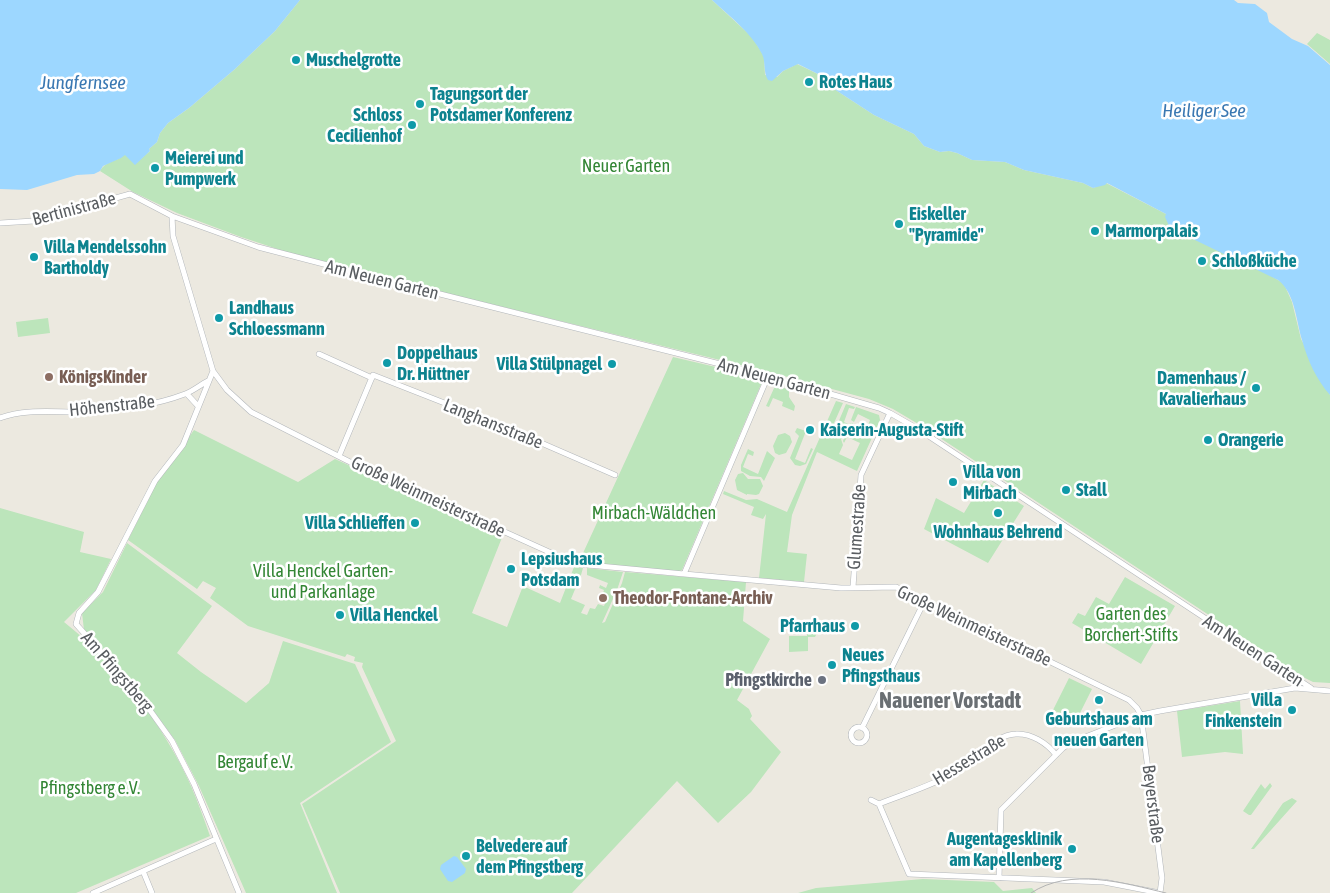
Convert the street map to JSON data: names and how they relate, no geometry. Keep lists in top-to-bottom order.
{
  "streets": {
    "street": [
      "Bertinistraße",
      "Am Neuen Garten",
      "Höhenstraße",
      "Langhansstraße",
      "Große Weinmeisterstraße",
      "Glumestraße",
      "Am Pfingstberg",
      "Hessestraße",
      "Beyerstraße"
    ]
  },
  "crossings": [
    ["Bertinistraße", "Am Neuen Garten"],
    ["Bertinistraße", "Große Weinmeisterstraße"],
    ["Am Neuen Garten", "Große Weinmeisterstraße"],
    ["Am Neuen Garten", "Glumestraße"],
    ["Höhenstraße", "Am Pfingstberg"],
    ["Große Weinmeisterstraße", "Glumestraße"],
    ["Große Weinmeisterstraße", "Beyerstraße"]
  ],
  "districts": ["Nauener Vorstadt"],
  "water": ["Jungfernsee", "Heiliger See"],
  "parks": [
    "Neuer Garten",
    "Mirbach-Wäldchen",
    "Villa Henckel Garten- und Parkanlage",
    "Garten des Borchert-Stifts",
    "Bergauf e.V.",
    "Pfingstberg e.V."
  ],
  "places": [
    "Muschelgrotte",
    "Rotes Haus",
    "Tagungsort der Potsdamer Konferenz",
    "Schloss Cecilienhof",
    "Meierei und Pumpwerk",
    "Eiskeller \"Pyramide\"",
    "Marmorpalais",
    "Villa Mendelssohn Bartholdy",
    "Schloßküche",
    "Landhaus Schloessmann",
    "Doppelhaus Dr. Hüttner",
    "Villa Stülpnagel",
    "KönigsKinder",
    "Damenhaus / Kavalierhaus",
    "Kaiserin-Augusta-Stift",
    "Orangerie",
    "Villa von Mirbach",
    "Stall",
    "Wohnhaus Behrend",
    "Villa Schlieffen",
    "Lepsiushaus Potsdam",
    "Theodor-Fontane-Archiv",
    "Villa Henckel",
    "Pfarrhaus",
    "Neues Pfingsthaus",
    "Pfingstkirche",
    "Geburtshaus am neuen Garten",
    "Villa Finkenstein",
    "Augentagesklinik am Kapellenberg",
    "Belvedere auf dem Pfingstberg"
  ]
}
